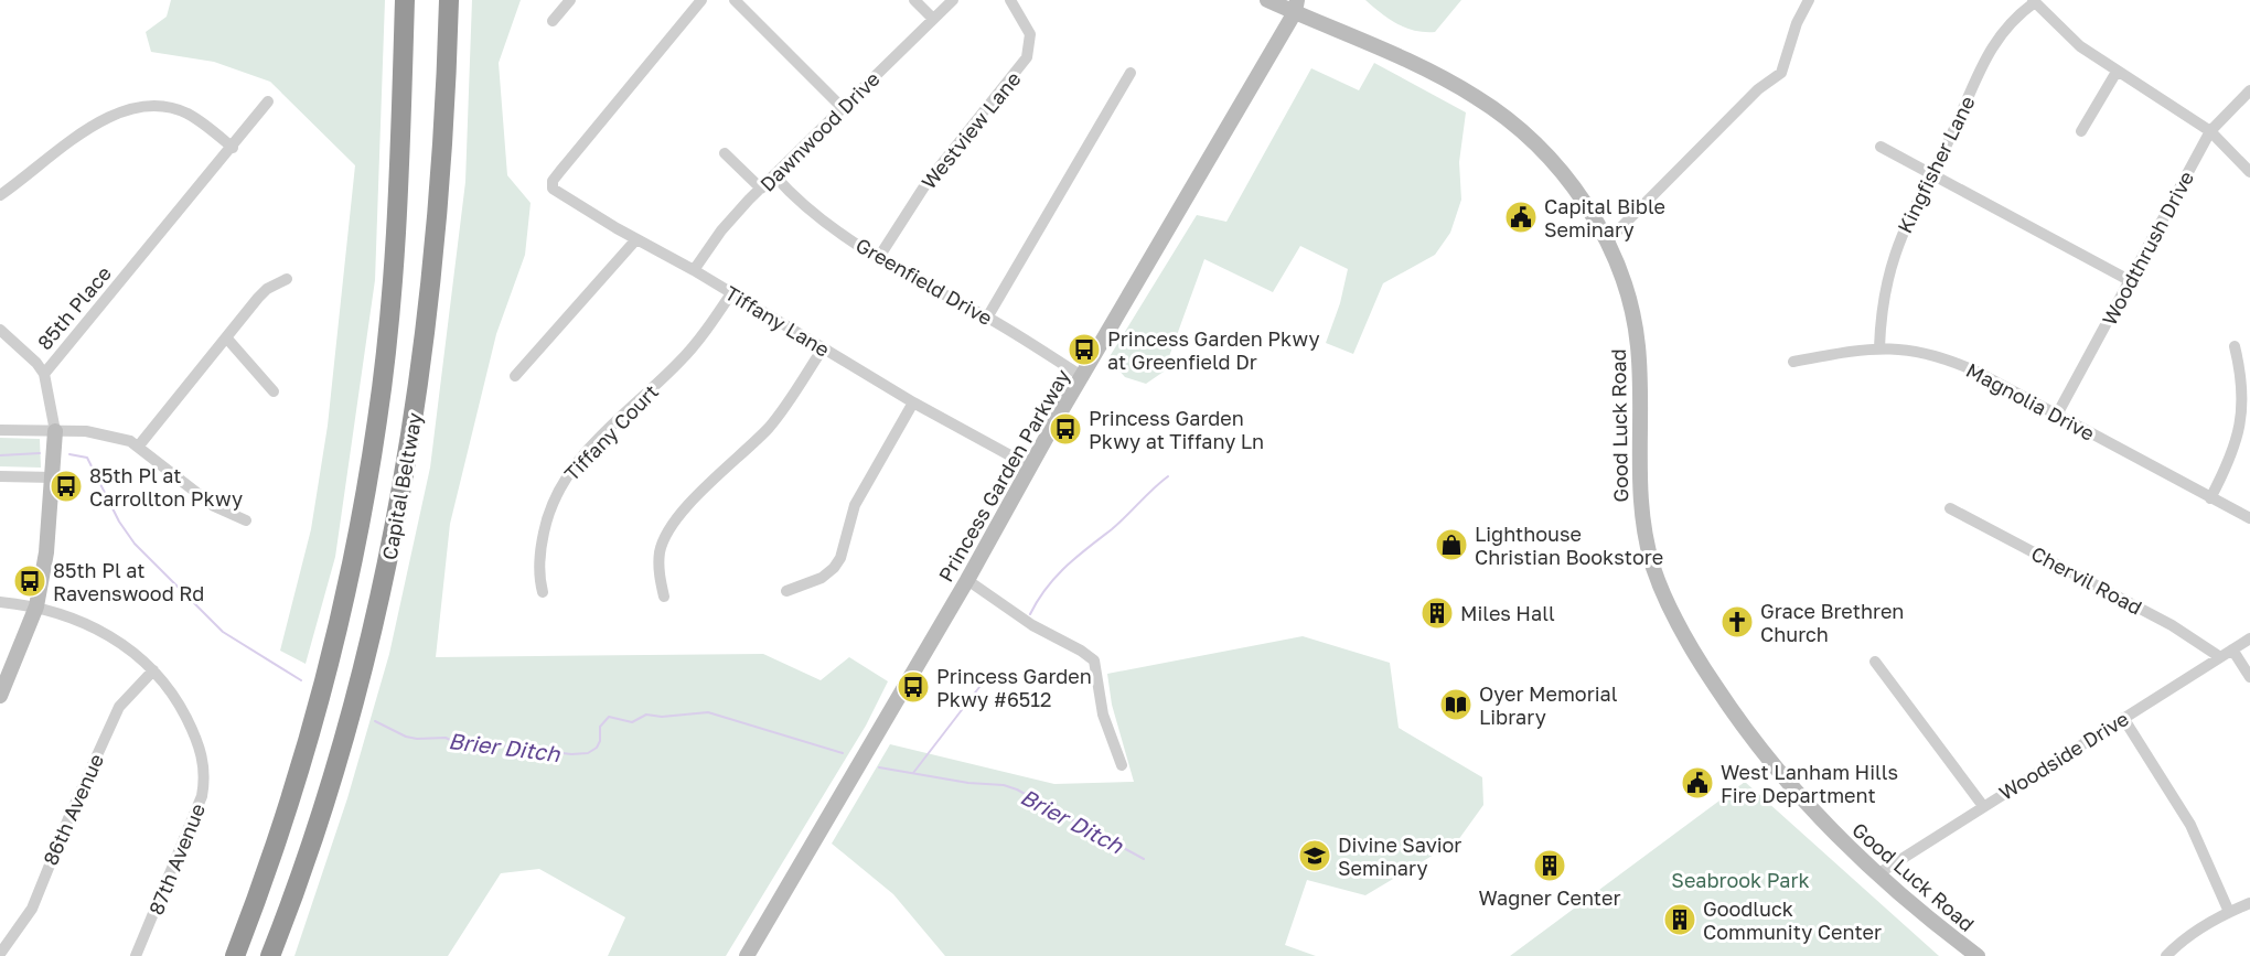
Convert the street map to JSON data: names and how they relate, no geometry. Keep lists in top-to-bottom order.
{
  "streets": {
    "highway": ["Capital Beltway"],
    "street": [
      "Westview Lane",
      "Dawnwood Drive",
      "Kingfisher Lane",
      "Woodthrush Drive",
      "Greenfield Drive",
      "85th Place",
      "Tiffany Lane",
      "Magnolia Drive",
      "Good Luck Road",
      "Tiffany Court",
      "Princess Garden Parkway",
      "Chervil Road",
      "Woodside Drive",
      "86th Avenue",
      "87th Avenue"
    ]
  },
  "crossings": [
    ["Westview Lane", "Greenfield Drive"],
    ["Dawnwood Drive", "Greenfield Drive"],
    ["Dawnwood Drive", "Tiffany Lane"],
    ["Kingfisher Lane", "Magnolia Drive"],
    ["Woodthrush Drive", "Magnolia Drive"],
    ["Greenfield Drive", "Princess Garden Parkway"],
    ["85th Place", "87th Avenue"],
    ["Tiffany Lane", "Tiffany Court"],
    ["Tiffany Lane", "Princess Garden Parkway"],
    ["Good Luck Road", "Princess Garden Parkway"],
    ["Good Luck Road", "Woodside Drive"],
    ["Chervil Road", "Woodside Drive"],
    ["86th Avenue", "87th Avenue"]
  ],
  "water": ["Brier Ditch"],
  "parks": ["Seabrook Park"],
  "places": {
    "public building": ["Capital Bible Seminary", "West Lanham Hills Fire Department"],
    "bus stop": [
      "Princess Garden Pkwy at Greenfield Dr",
      "Princess Garden Pkwy at Tiffany Ln",
      "85th Pl at Carrollton Pkwy",
      "85th Pl at Ravenswood Rd",
      "Princess Garden Pkwy #6512"
    ],
    "shop": ["Lighthouse Christian Bookstore"],
    "building": ["Miles Hall", "Wagner Center", "Goodluck Community Center"],
    "church": ["Grace Brethren Church"],
    "library": ["Oyer Memorial Library"],
    "school or university": ["Divine Savior Seminary"]
  }
}
